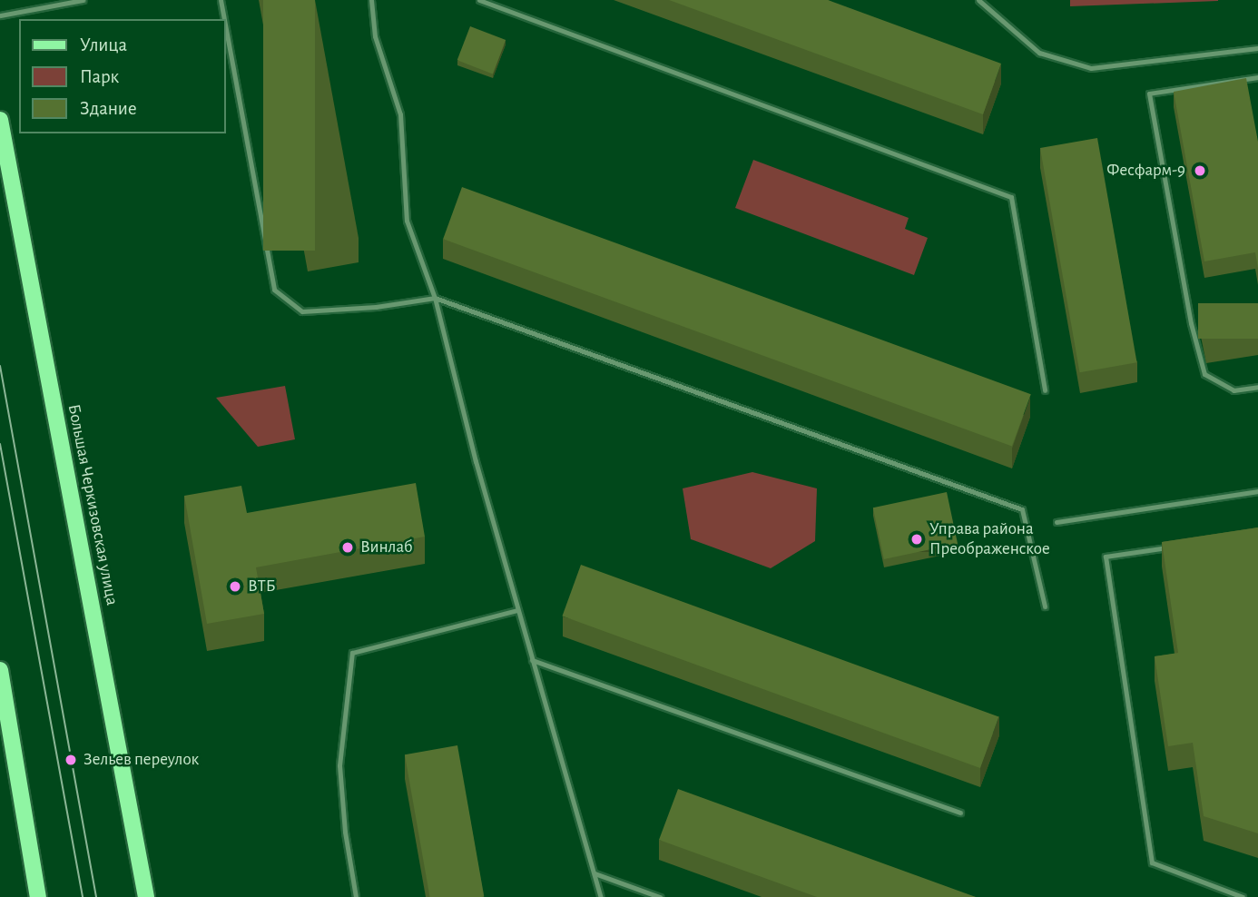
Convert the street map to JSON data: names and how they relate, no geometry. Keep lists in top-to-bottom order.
{
  "streets": {
    "main road": ["Большая Черкизовская улица"]
  },
  "places": [
    "Фесфарм-9",
    "Управа района Преображенское",
    "Винлаб",
    "ВТБ",
    "Зельев переулок"
  ],
  "legend": ["Улица", "Парк", "Здание"]
}
